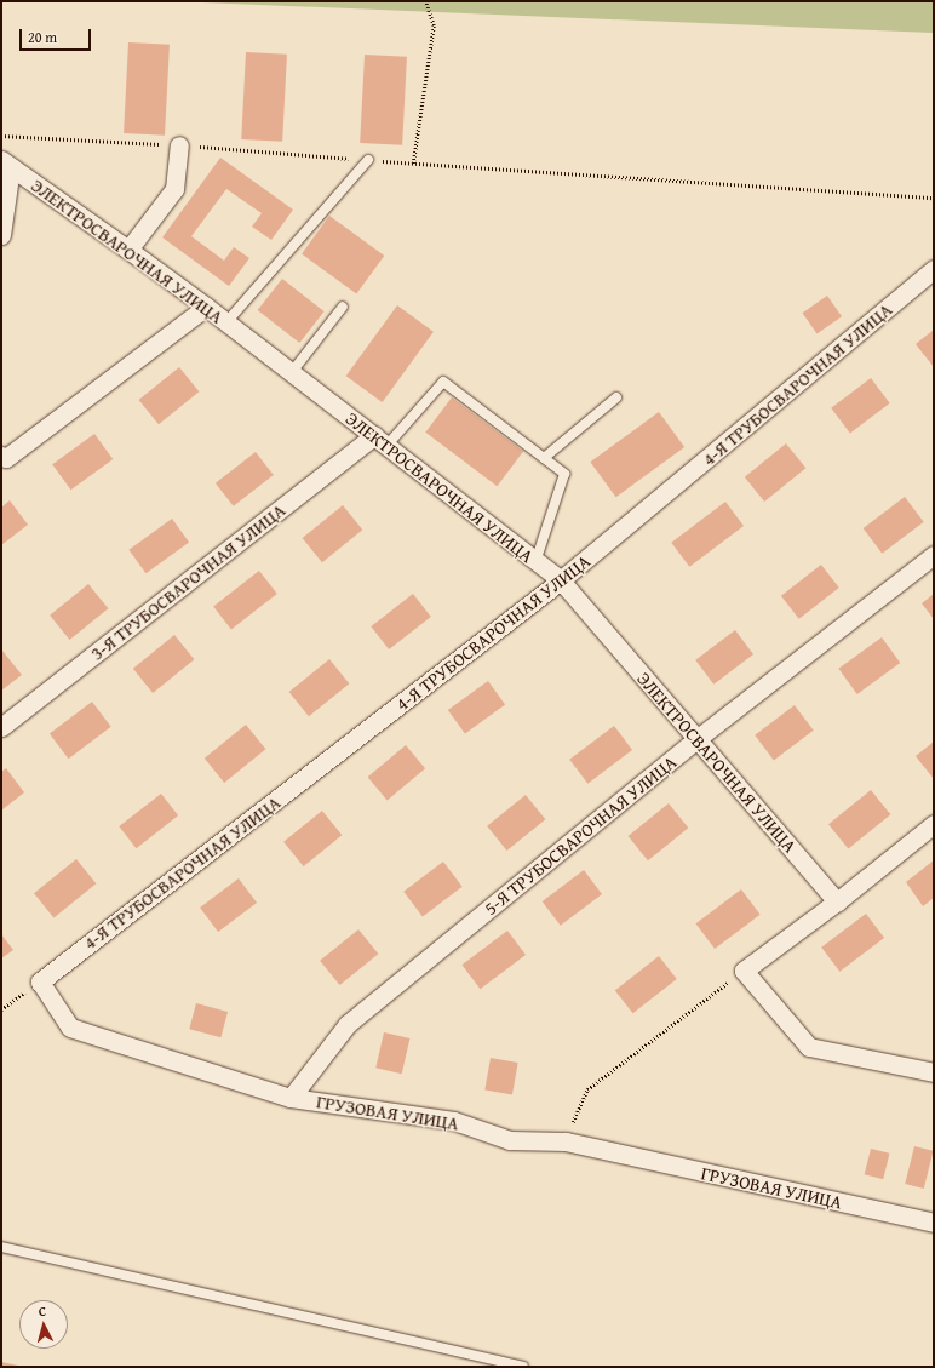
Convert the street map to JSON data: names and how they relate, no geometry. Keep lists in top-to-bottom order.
{
  "streets": {
    "street": [
      "ЭЛЕКТРОСВАРОЧНАЯ УЛИЦА",
      "4-Я ТРУБОСВАРОЧНАЯ УЛИЦА",
      "3-Я ТРУБОСВАРОЧНАЯ УЛИЦА",
      "5-Я ТРУБОСВАРОЧНАЯ УЛИЦА",
      "ГРУЗОВАЯ УЛИЦА"
    ]
  },
  "crossings": [
    ["ЭЛЕКТРОСВАРОЧНАЯ УЛИЦА", "4-Я ТРУБОСВАРОЧНАЯ УЛИЦА"],
    ["ЭЛЕКТРОСВАРОЧНАЯ УЛИЦА", "3-Я ТРУБОСВАРОЧНАЯ УЛИЦА"],
    ["ЭЛЕКТРОСВАРОЧНАЯ УЛИЦА", "5-Я ТРУБОСВАРОЧНАЯ УЛИЦА"],
    ["4-Я ТРУБОСВАРОЧНАЯ УЛИЦА", "ГРУЗОВАЯ УЛИЦА"],
    ["5-Я ТРУБОСВАРОЧНАЯ УЛИЦА", "ГРУЗОВАЯ УЛИЦА"]
  ],
  "scale_bar": "20 m",
  "north": "top"
}
